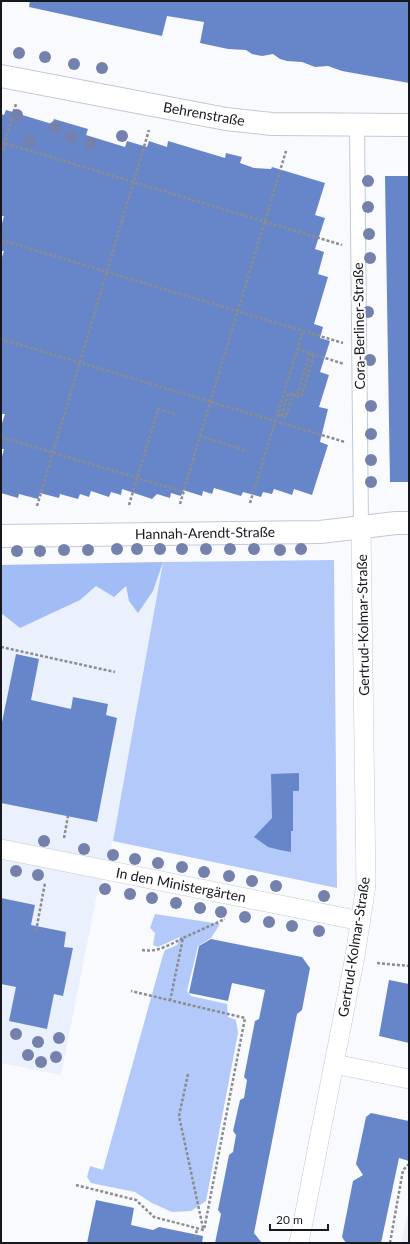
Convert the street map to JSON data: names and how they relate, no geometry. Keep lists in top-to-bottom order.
{
  "streets": {
    "main road": ["Behrenstraße", "Hannah-Arendt-Straße"],
    "street": ["Cora-Berliner-Straße", "Gertrud-Kolmar-Straße", "In den Ministergärten"]
  },
  "crossings": [
    ["Behrenstraße", "Cora-Berliner-Straße"],
    ["Cora-Berliner-Straße", "Hannah-Arendt-Straße"],
    ["Cora-Berliner-Straße", "Gertrud-Kolmar-Straße"],
    ["Hannah-Arendt-Straße", "Gertrud-Kolmar-Straße"],
    ["Gertrud-Kolmar-Straße", "In den Ministergärten"]
  ],
  "scale_bar": "20 m"
}
